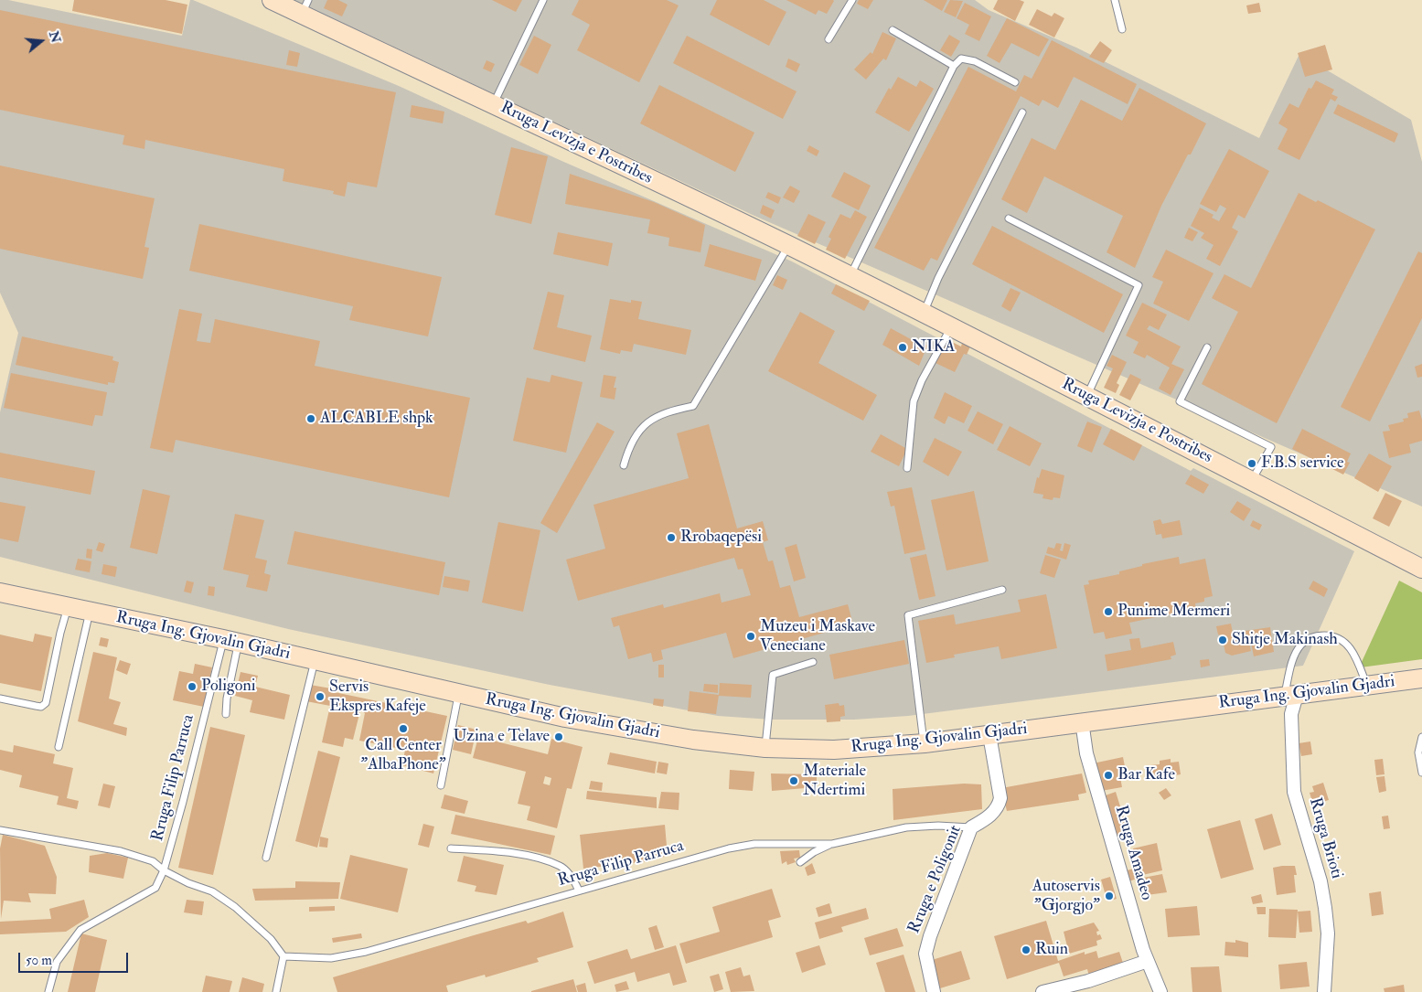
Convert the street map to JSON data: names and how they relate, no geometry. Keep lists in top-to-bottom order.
{
  "streets": {
    "main road": ["Rruga Levizja e Postribes", "Rruga Ing. Gjovalin Gjadri"],
    "street": ["Rruga Brioti", "Rruga Amadeo", "Rruga e Poligonit"],
    "lane": ["Rruga Filip Parruca"]
  },
  "crossings": [
    ["Rruga Ing. Gjovalin Gjadri", "Rruga Filip Parruca"],
    ["Rruga Ing. Gjovalin Gjadri", "Rruga Brioti"],
    ["Rruga Ing. Gjovalin Gjadri", "Rruga Amadeo"],
    ["Rruga Ing. Gjovalin Gjadri", "Rruga e Poligonit"],
    ["Rruga Filip Parruca", "Rruga e Poligonit"]
  ],
  "places": [
    "NIKA",
    "ALCABLE shpk",
    "F.B.S service",
    "Rrobaqepësi",
    "Punime Mermeri",
    "Muzeu i Maskave Veneciane",
    "Shitje Makinash",
    "Poligoni",
    "Servis Ekspres Kafeje",
    "Call Center \"AlbaPhone\"",
    "Uzina e Telave",
    "Bar Kafe",
    "Materiale Ndertimi",
    "Autoservis \"Gjorgjo\"",
    "Ruin"
  ],
  "scale_bar": "50 m",
  "north": "right"
}
